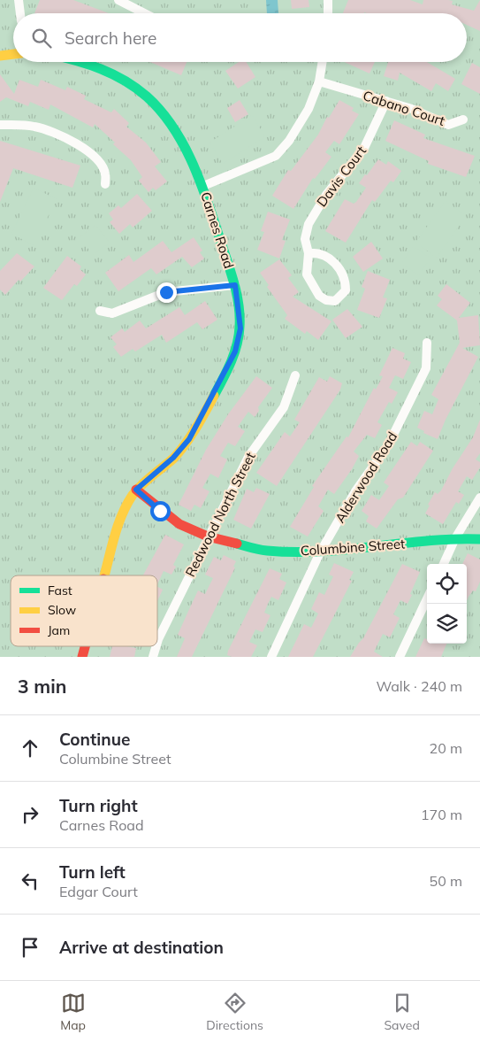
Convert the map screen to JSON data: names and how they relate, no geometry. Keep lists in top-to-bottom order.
{
  "streets": {
    "street": [
      "Cabano Court",
      "Davis Court",
      "Carnes Road",
      "Alderwood Road",
      "Redwood North Street",
      "Columbine Street"
    ]
  },
  "crossings": [
    ["Cabano Court", "Davis Court"],
    ["Carnes Road", "Columbine Street"],
    ["Alderwood Road", "Columbine Street"],
    ["Redwood North Street", "Columbine Street"]
  ],
  "legend": ["Fast", "Slow", "Jam"],
  "page": {
    "search": "Search here",
    "heading": ["3 min", "Walk · 240 m"],
    "list": [
      ["Continue", "Columbine Street", "20 m"],
      ["Turn right", "Carnes Road", "170 m"],
      ["Turn left", "Edgar Court", "50 m"],
      "Arrive at destination"
    ],
    "nav": ["Map", "Directions", "Saved"]
  }
}
